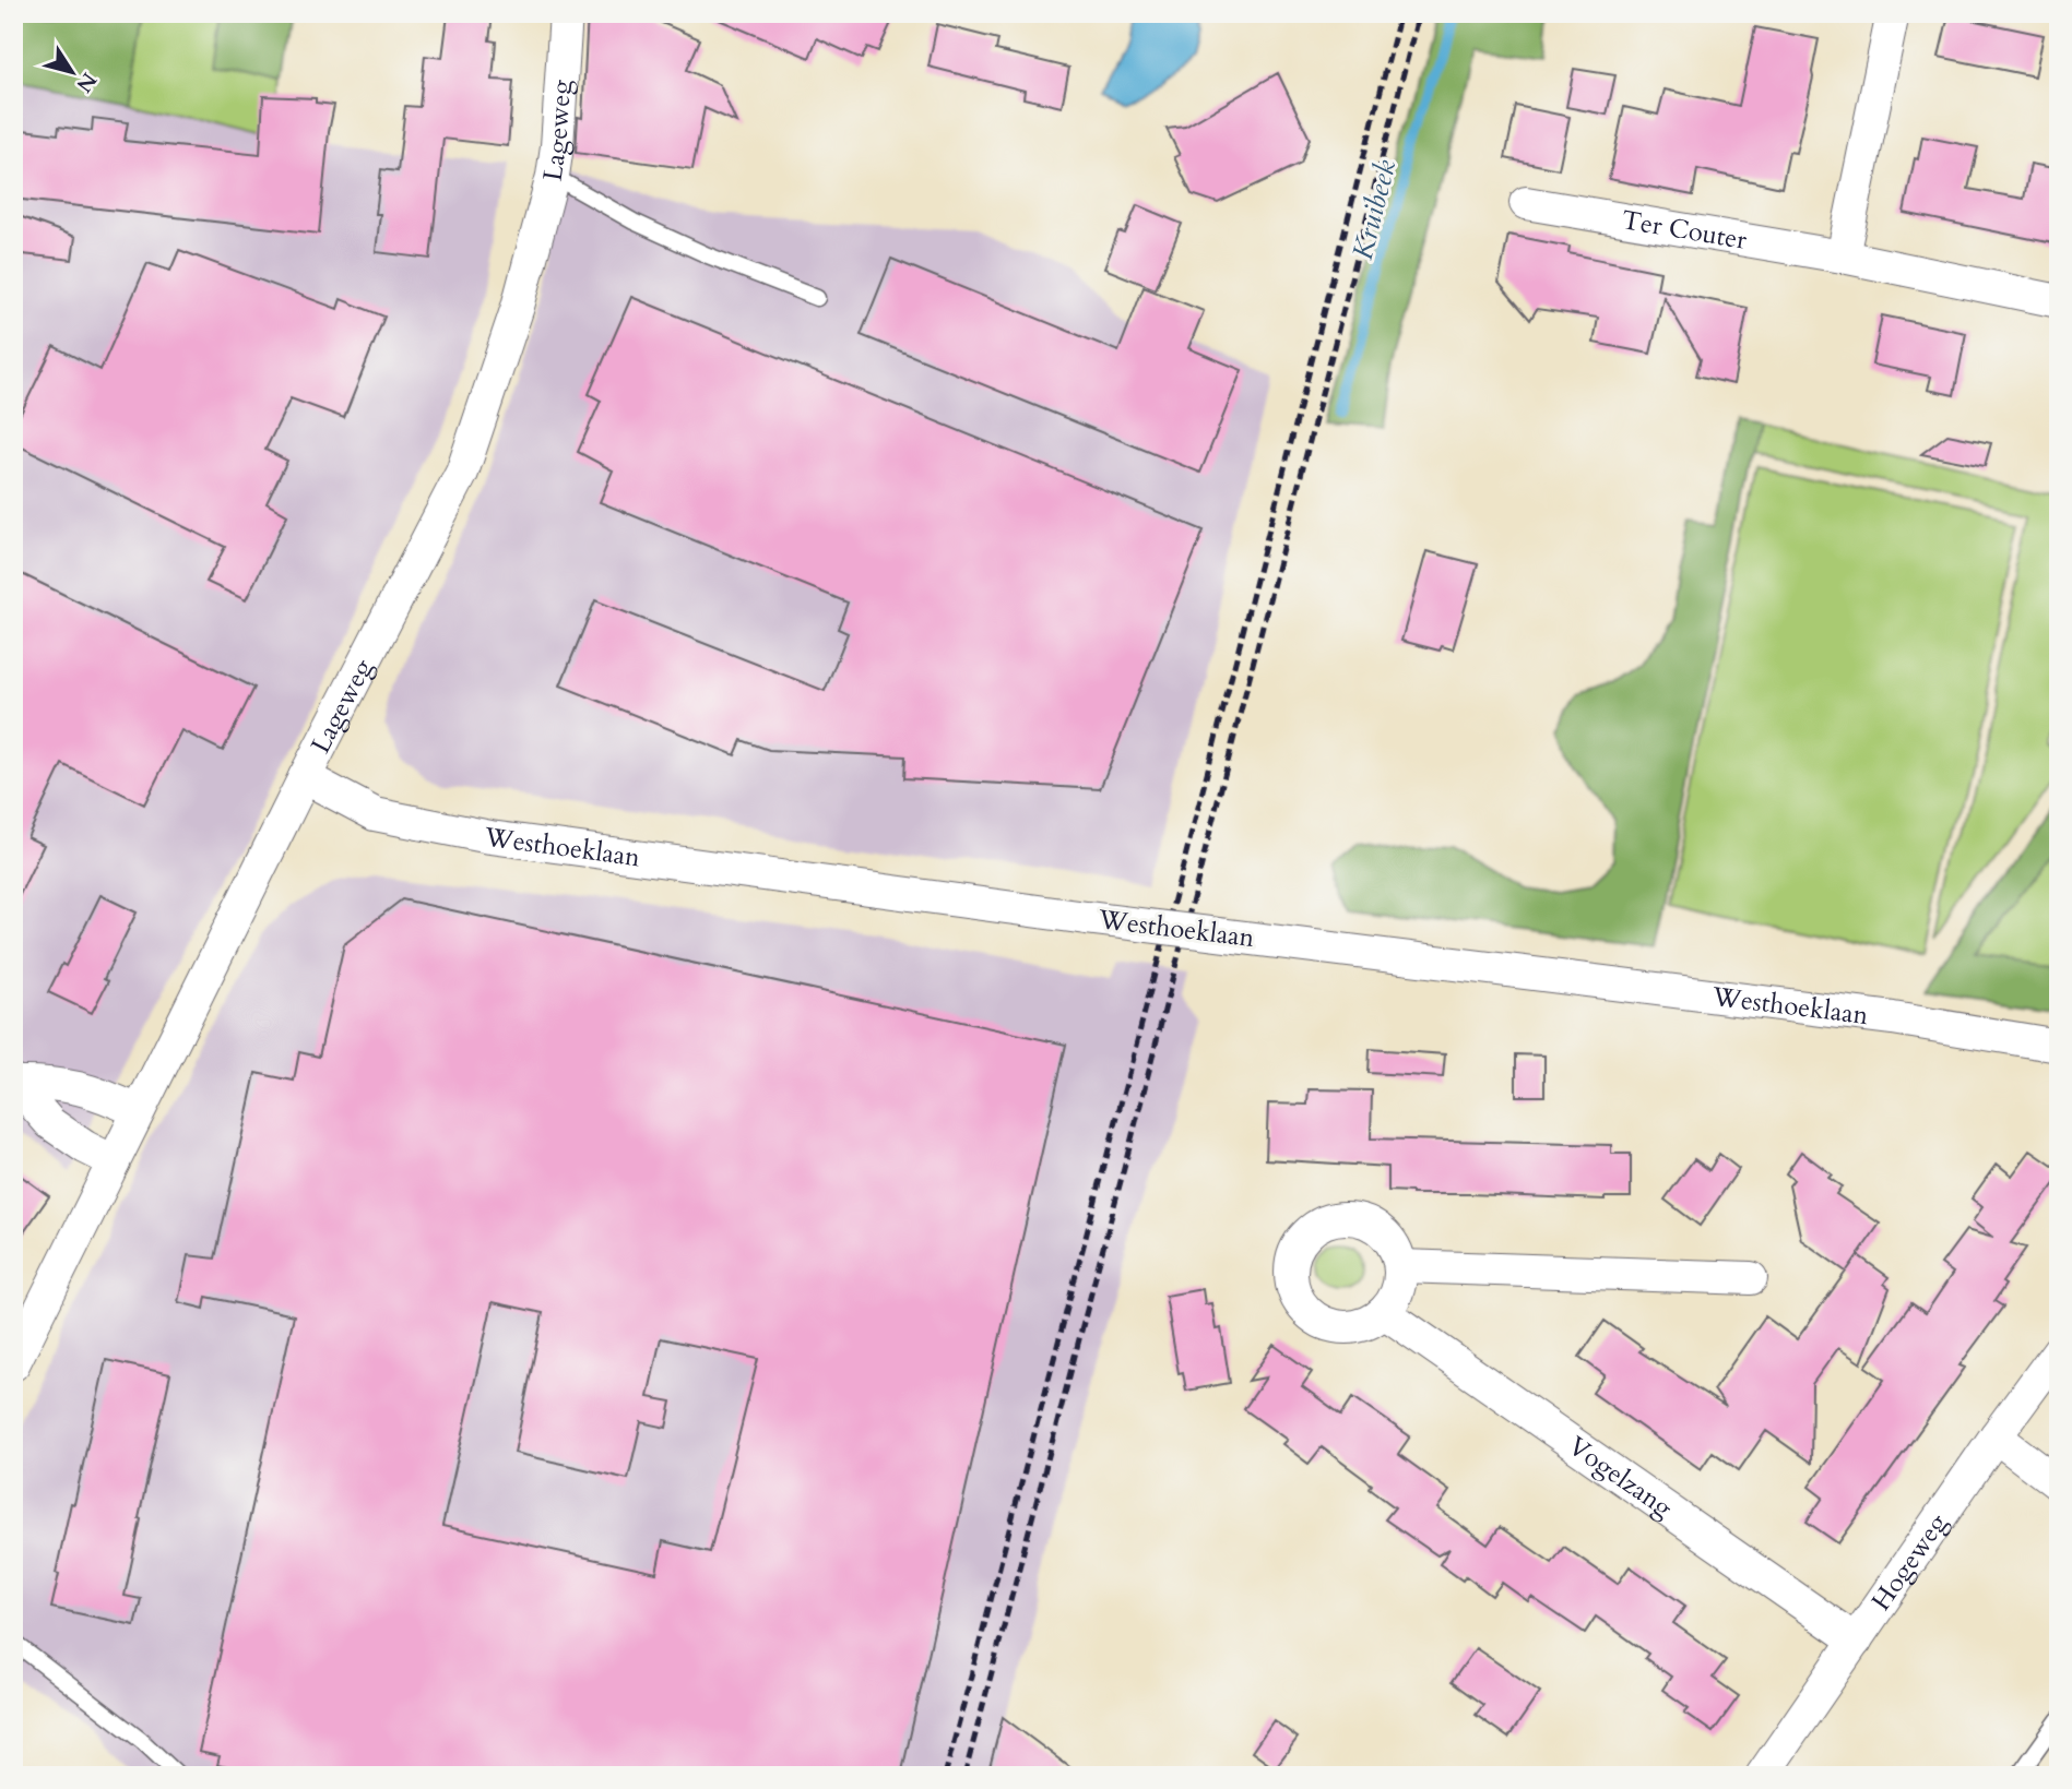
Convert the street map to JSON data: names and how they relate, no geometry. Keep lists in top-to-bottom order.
{
  "streets": {
    "street": [
      "Lageweg",
      "Ter Couter",
      "Westhoeklaan",
      "Vogelzang",
      "Hogeweg"
    ]
  },
  "crossings": [
    ["Lageweg", "Westhoeklaan"],
    ["Vogelzang", "Hogeweg"]
  ],
  "water": ["Kruibeek"],
  "north": "bottom right"
}
